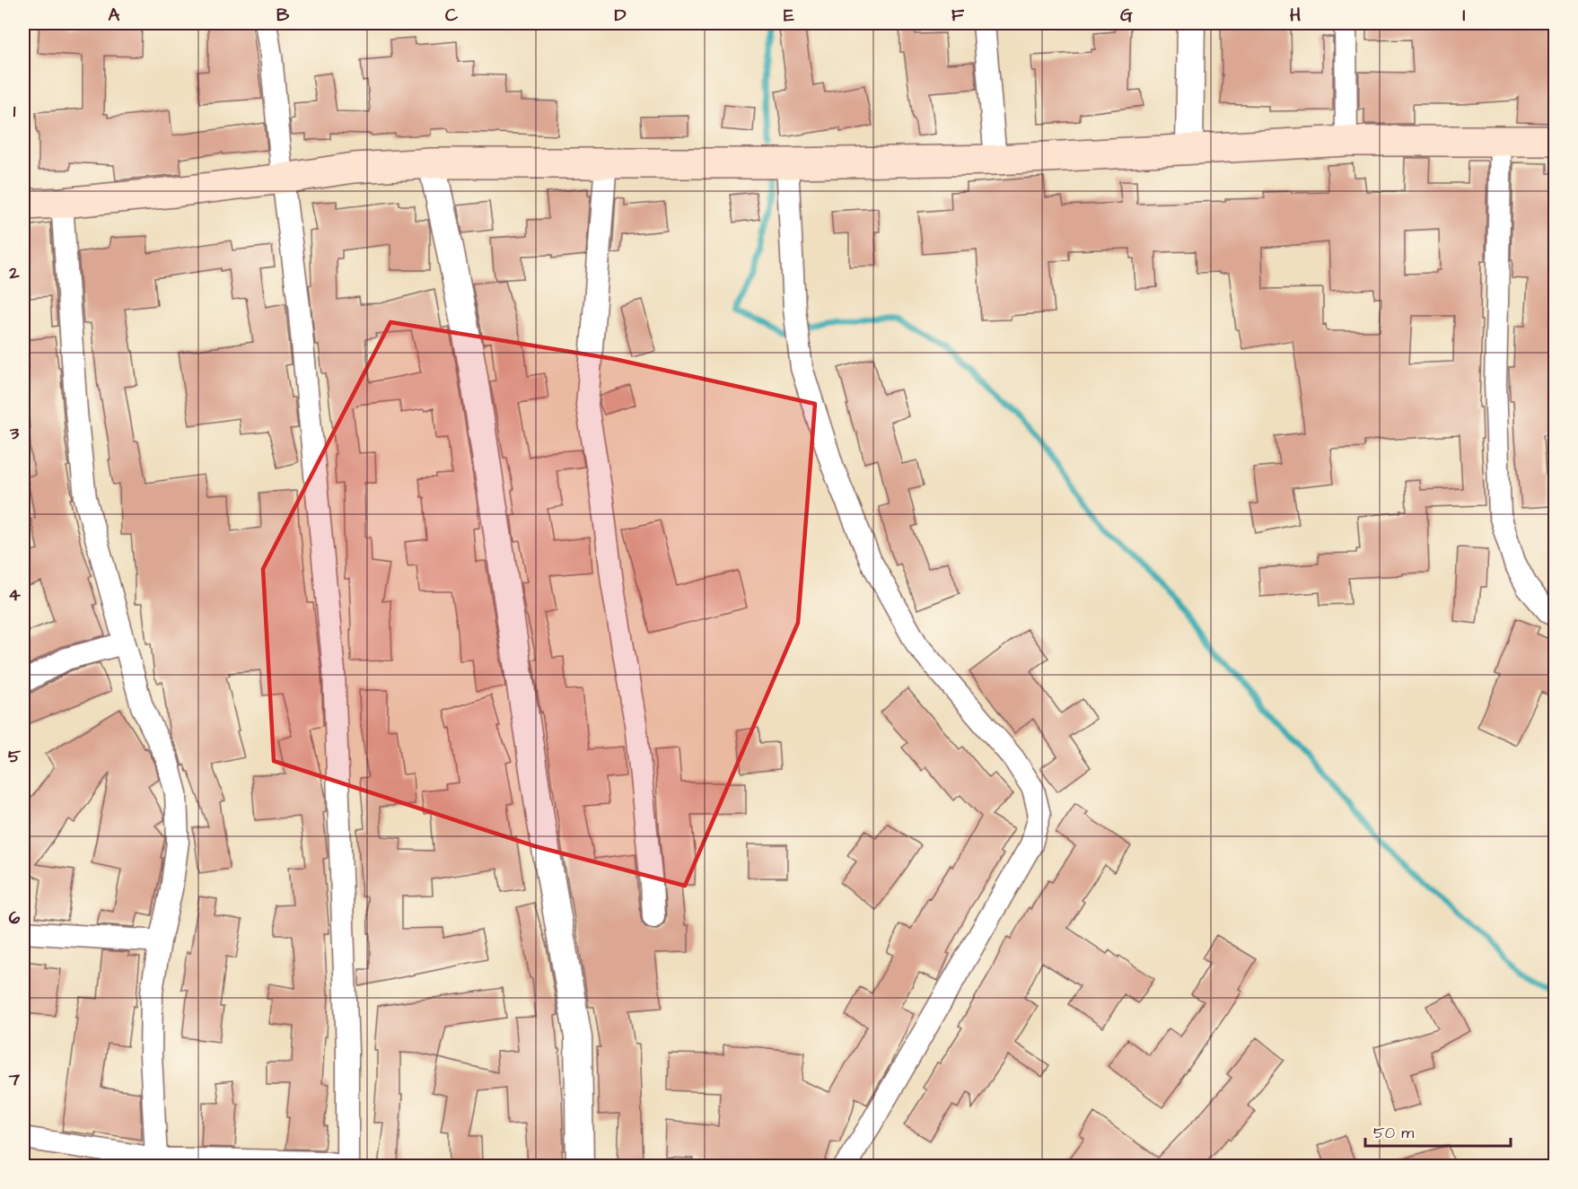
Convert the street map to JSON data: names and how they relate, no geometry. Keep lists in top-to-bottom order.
{
  "scale_bar": "50 m",
  "grid": {
    "columns": [
      "A",
      "B",
      "C",
      "D",
      "E",
      "F",
      "G",
      "H",
      "I"
    ],
    "rows": [
      "1",
      "2",
      "3",
      "4",
      "5",
      "6",
      "7"
    ]
  }
}
